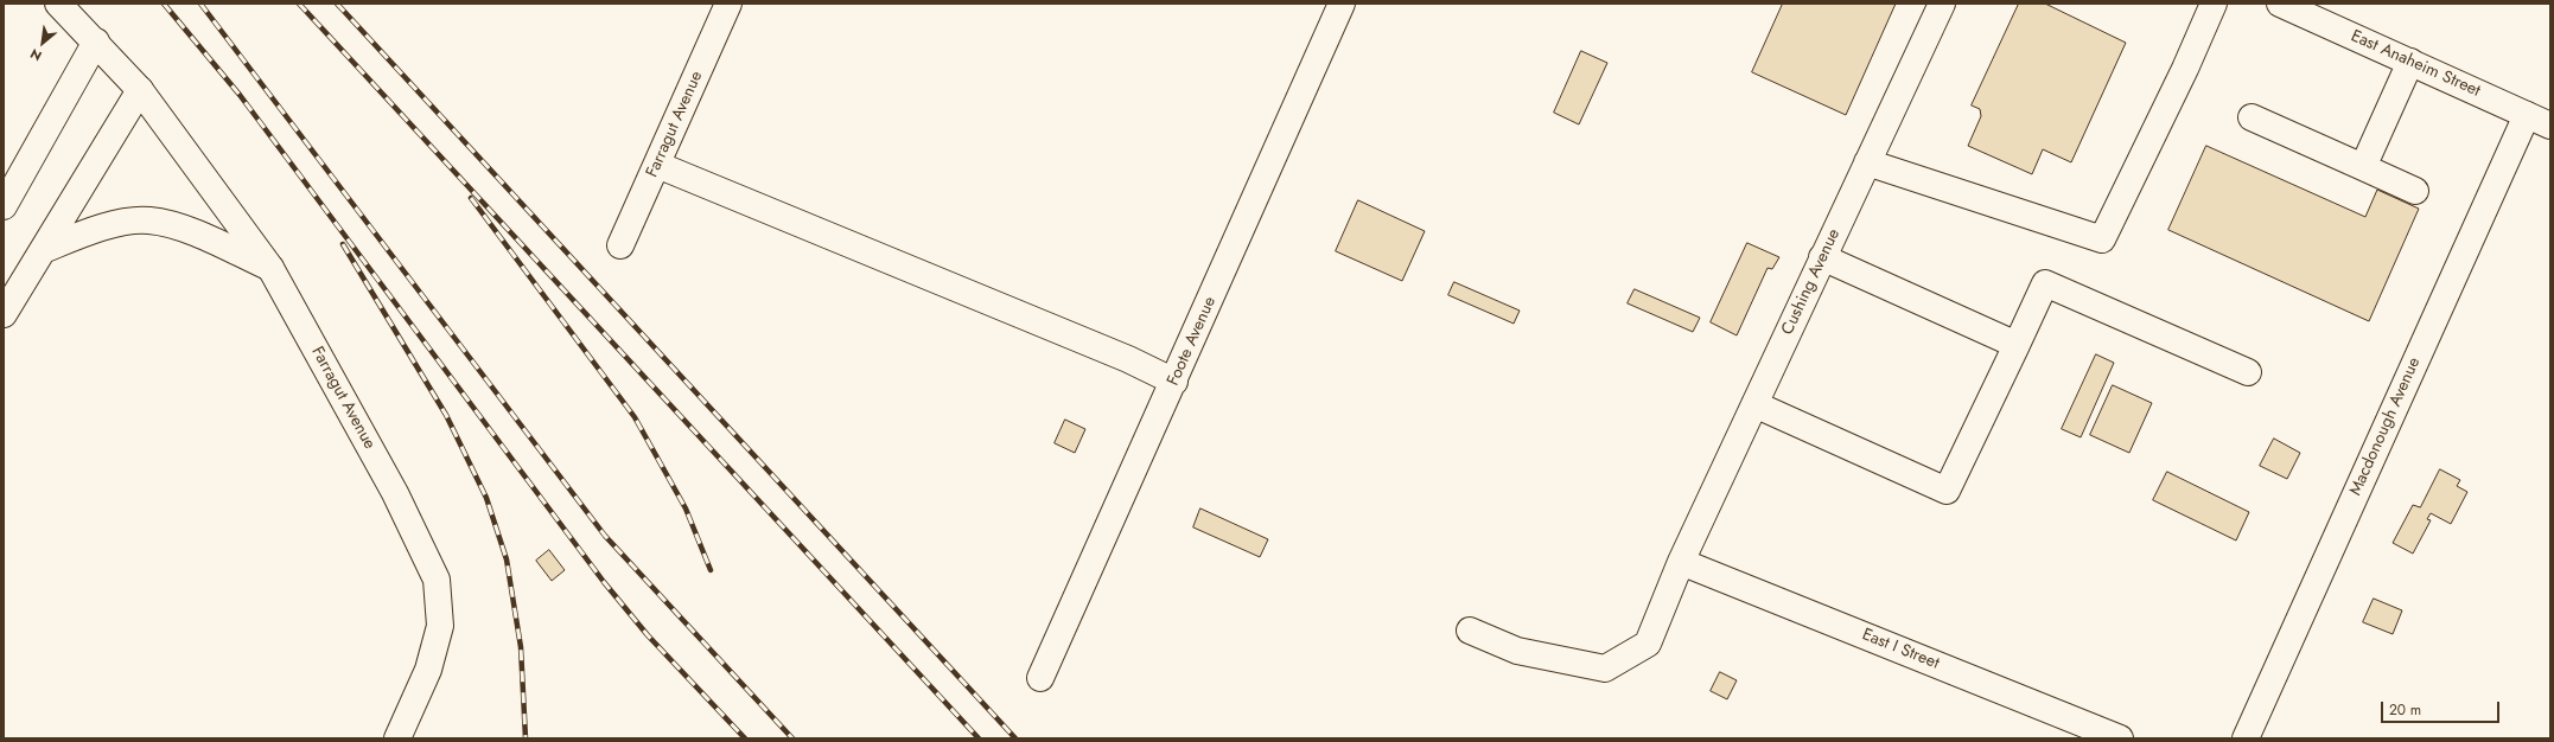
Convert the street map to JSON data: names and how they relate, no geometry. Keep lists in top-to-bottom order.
{
  "streets": {
    "main road": [
      "East Anaheim Street",
      "Farragut Avenue",
      "Cushing Avenue",
      "Foote Avenue",
      "Macdonough Avenue",
      "East I Street"
    ]
  },
  "crossings": [
    ["East Anaheim Street", "Macdonough Avenue"],
    ["Cushing Avenue", "East I Street"]
  ],
  "scale_bar": "20 m",
  "north": "bottom left"
}
